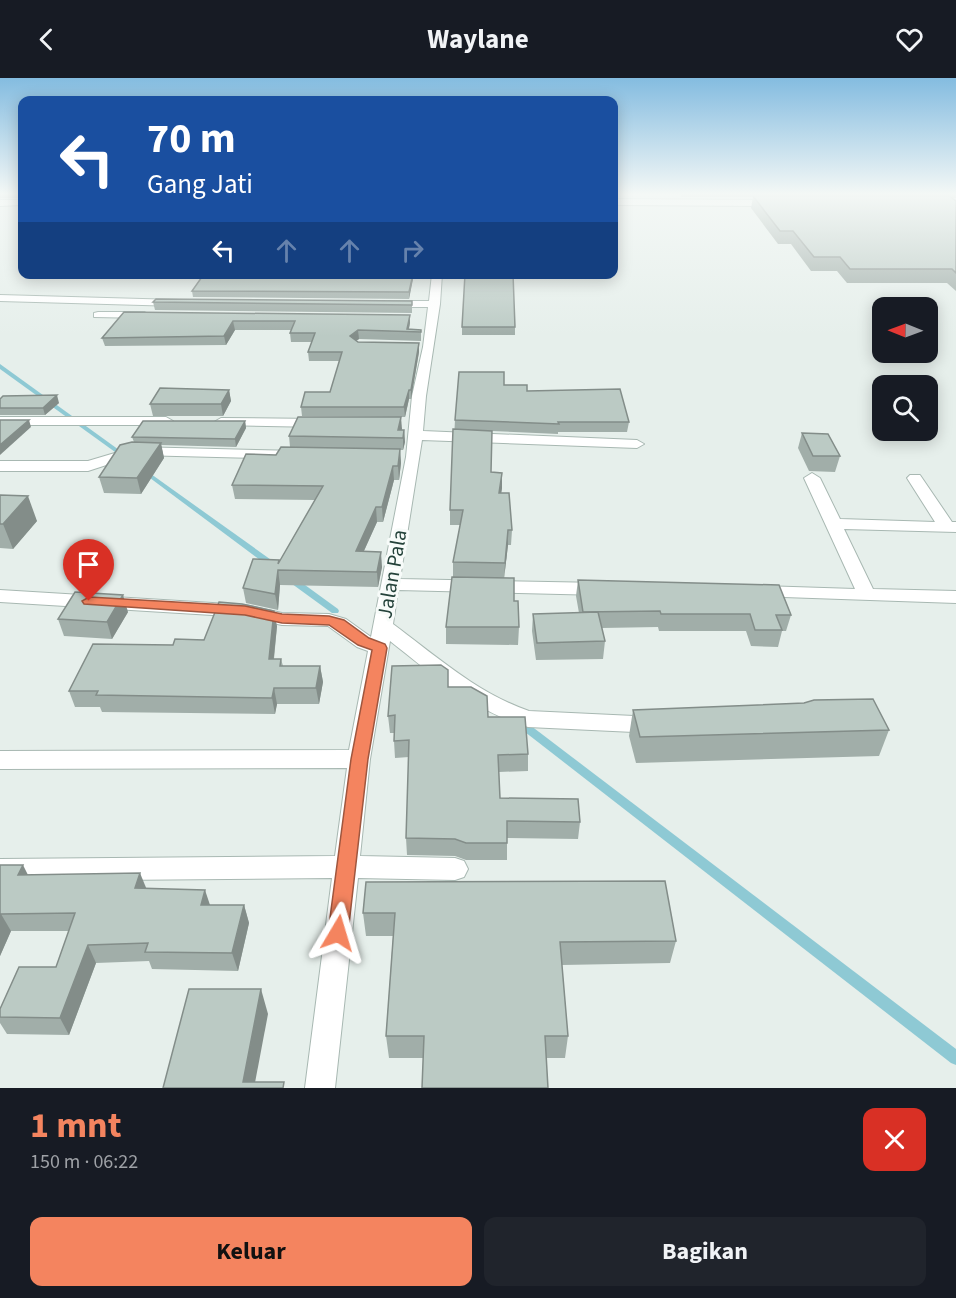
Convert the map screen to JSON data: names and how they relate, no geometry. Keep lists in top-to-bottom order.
{
  "streets": {
    "street": ["Jalan Pala"]
  },
  "north": "left",
  "page": {
    "header": "Waylane",
    "turn": ["70 m", "Gang Jati"],
    "heading": ["1 mnt", "150 m · 06:22"],
    "buttons": ["Keluar", "Bagikan"]
  }
}
